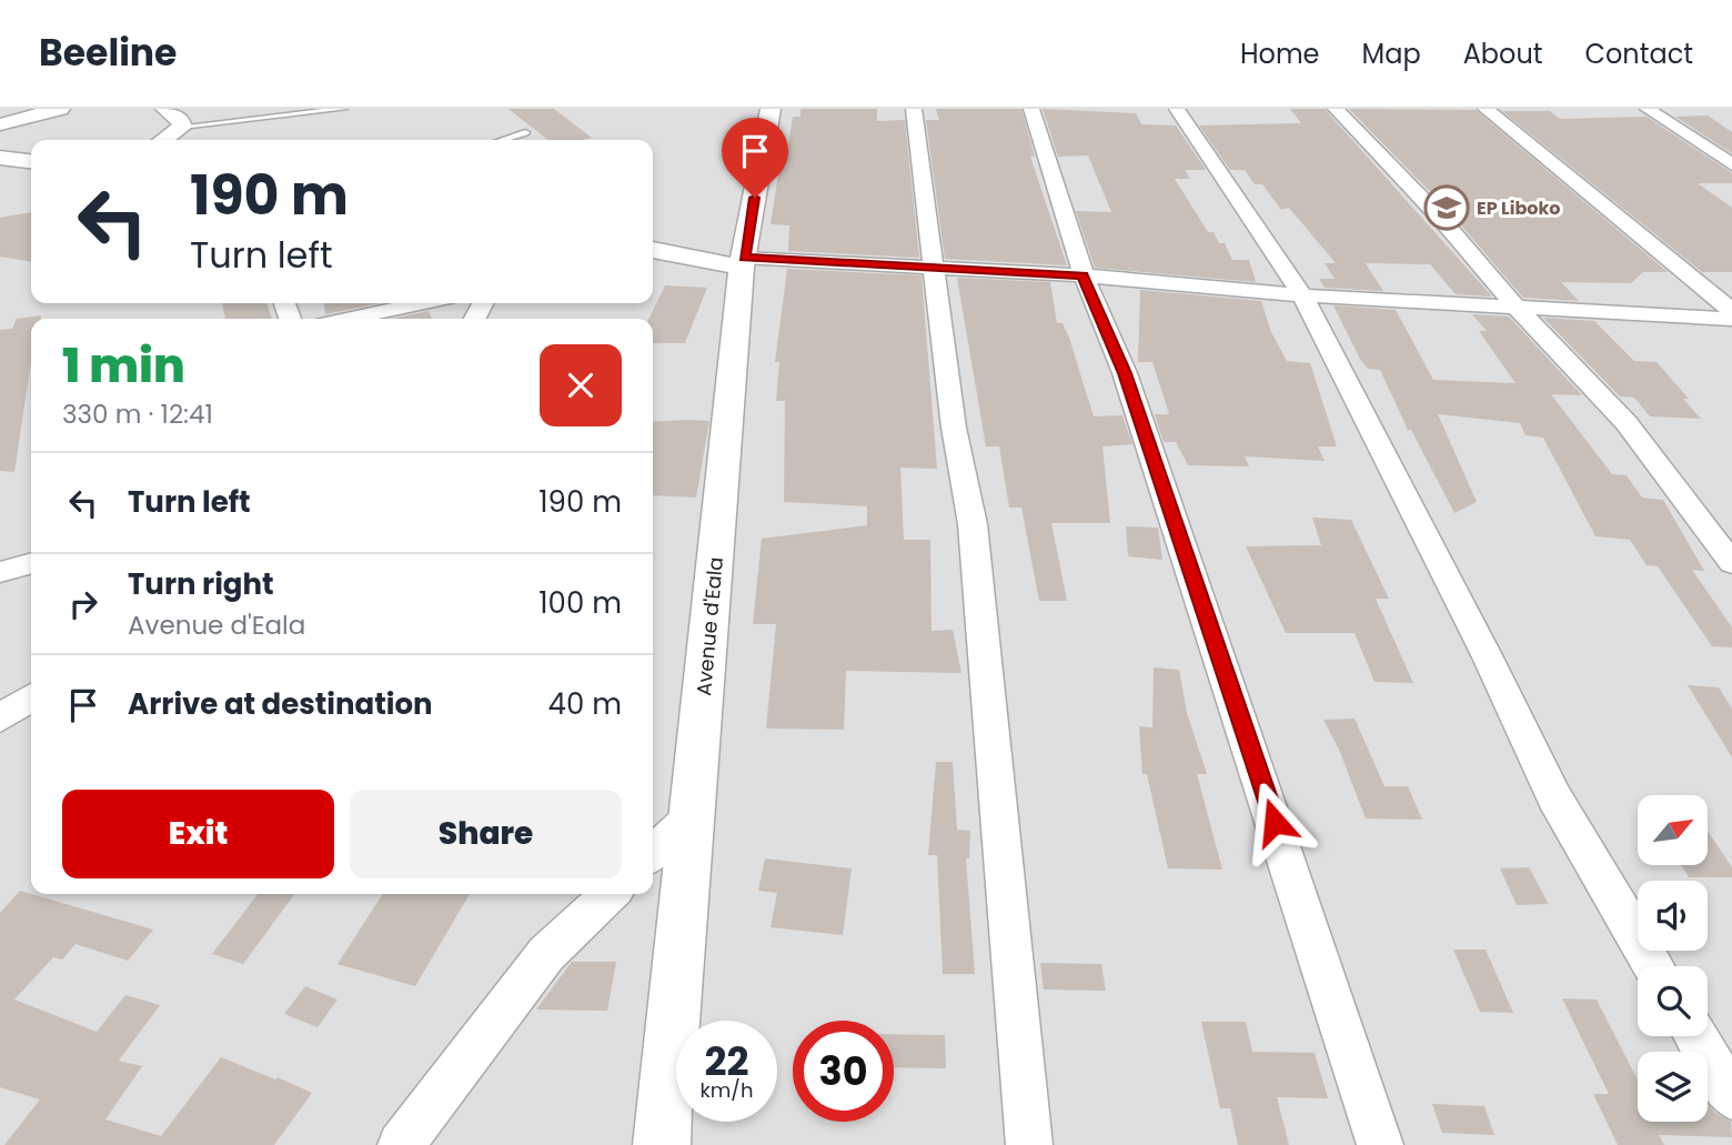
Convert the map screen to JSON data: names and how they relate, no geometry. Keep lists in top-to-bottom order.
{
  "streets": {
    "street": ["Avenue d'Eala"]
  },
  "places": {
    "school or university": ["EP Liboko"]
  },
  "north": "top right",
  "page": {
    "header": "Beeline",
    "nav": [
      "Home",
      "Map",
      "About",
      "Contact"
    ],
    "turn": ["190 m", "Turn left"],
    "heading": ["1 min", "330 m · 12:41"],
    "list": [
      {
        "name": "Turn left",
        "value": "190 m"
      },
      {
        "name": "Turn right",
        "note": "Avenue d'Eala",
        "value": "100 m"
      },
      {
        "name": "Arrive at destination",
        "value": "40 m"
      }
    ],
    "buttons": ["Exit", "Share"],
    "speed": "22 km/h",
    "limit": "30"
  }
}
